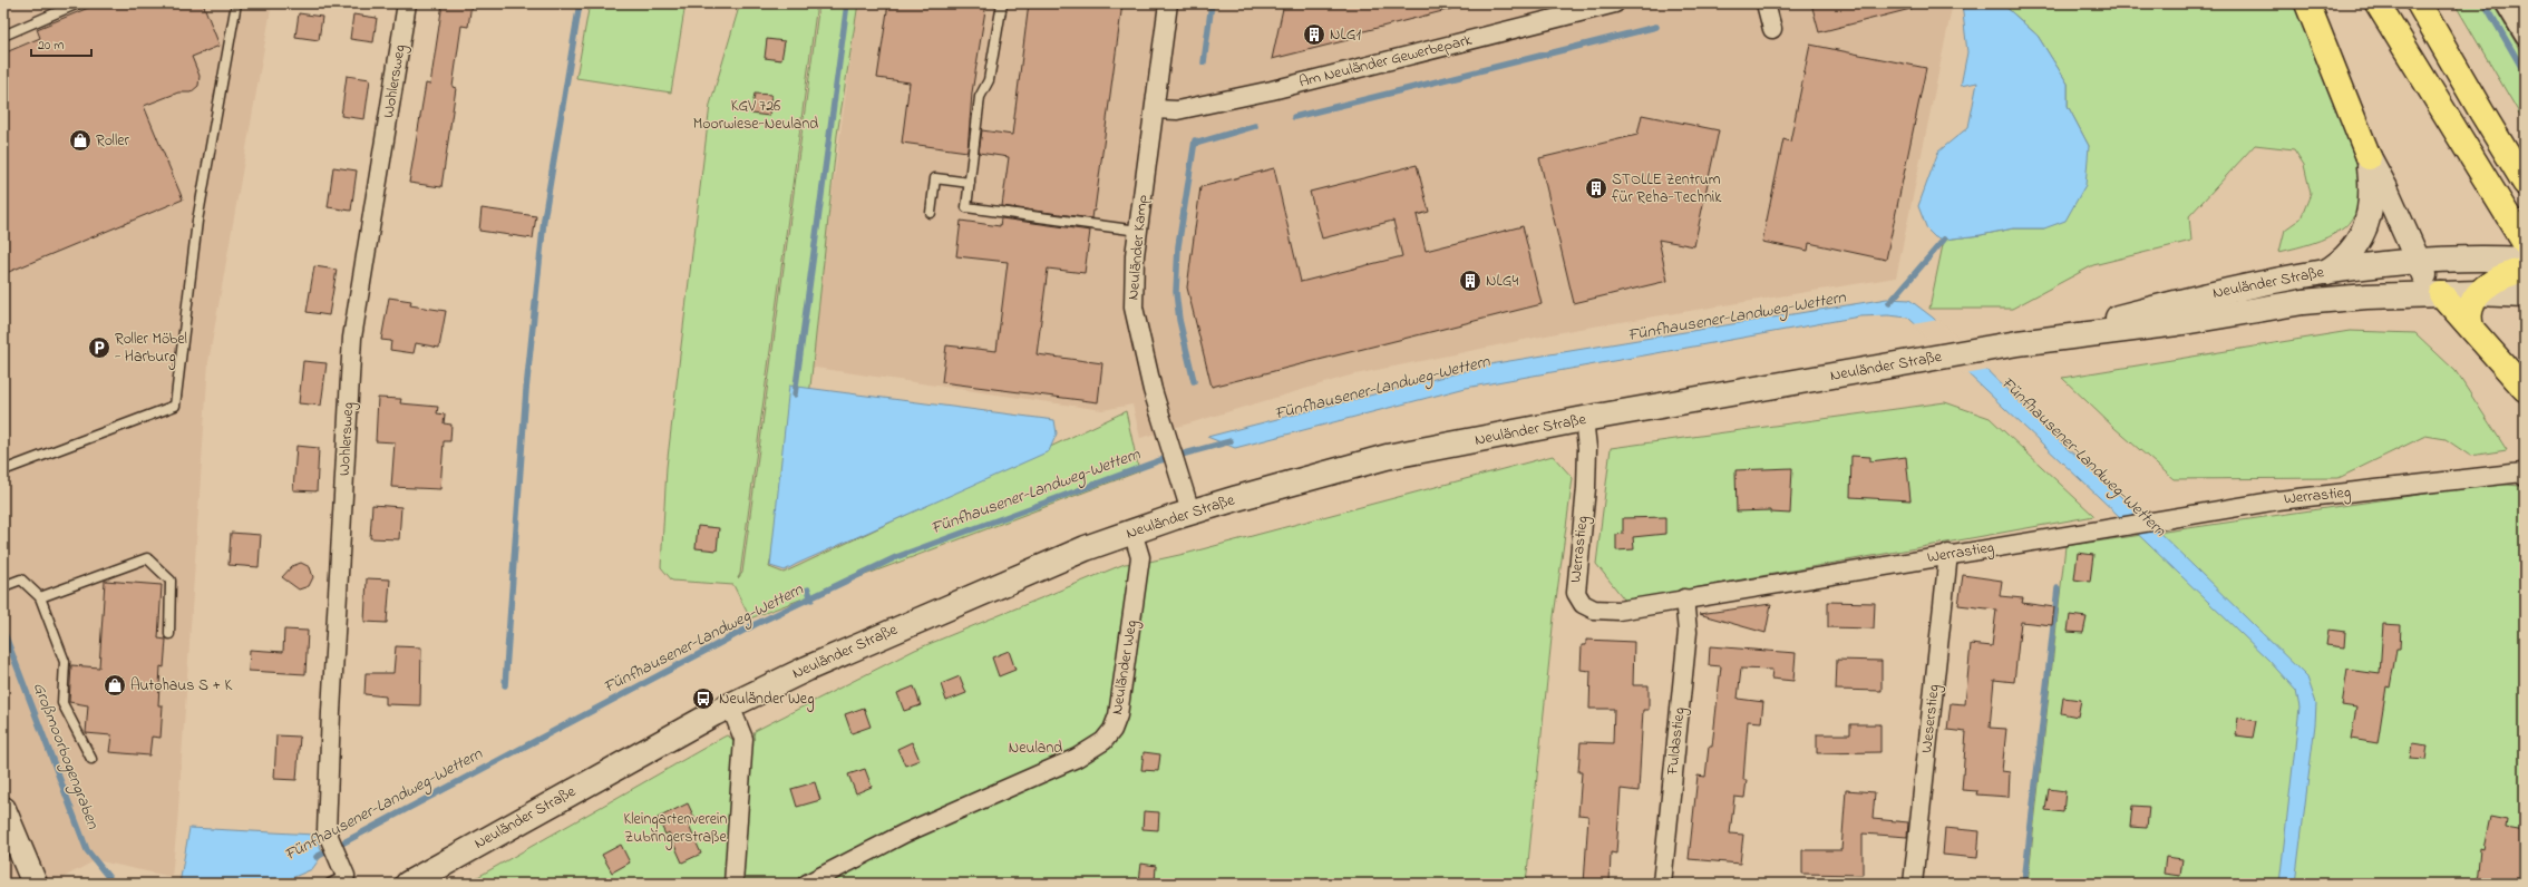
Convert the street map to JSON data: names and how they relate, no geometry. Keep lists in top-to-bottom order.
{
  "streets": {
    "main road": ["Neuländer Straße"],
    "street": [
      "Am Neuländer Gewerbepark",
      "Wohlersweg",
      "Neuländer Kamp",
      "Werrastieg",
      "Neuländer Weg",
      "Weserstieg",
      "Fuldastieg"
    ]
  },
  "crossings": [
    ["Am Neuländer Gewerbepark", "Neuländer Kamp"],
    ["Neuländer Kamp", "Neuländer Straße"],
    ["Neuländer Straße", "Werrastieg"],
    ["Neuländer Straße", "Neuländer Weg"],
    ["Werrastieg", "Weserstieg"],
    ["Werrastieg", "Fuldastieg"]
  ],
  "water": ["Fünfhausener-Landweg-Wettern", "Großmoorbogengraben"],
  "parks": ["KGV 726 Moorwiese-Neuland", "Neuland", "Kleingartenverein Zubringerstraße"],
  "places": {
    "building": ["NLG1", "STOLLE Zentrum für Reha-Technik", "NLG4"],
    "shop": ["Roller", "Autohaus S + K"],
    "parking": ["Roller Möbel - Harburg"],
    "bus stop": ["Neuländer Weg"]
  },
  "scale_bar": "20 m"
}
